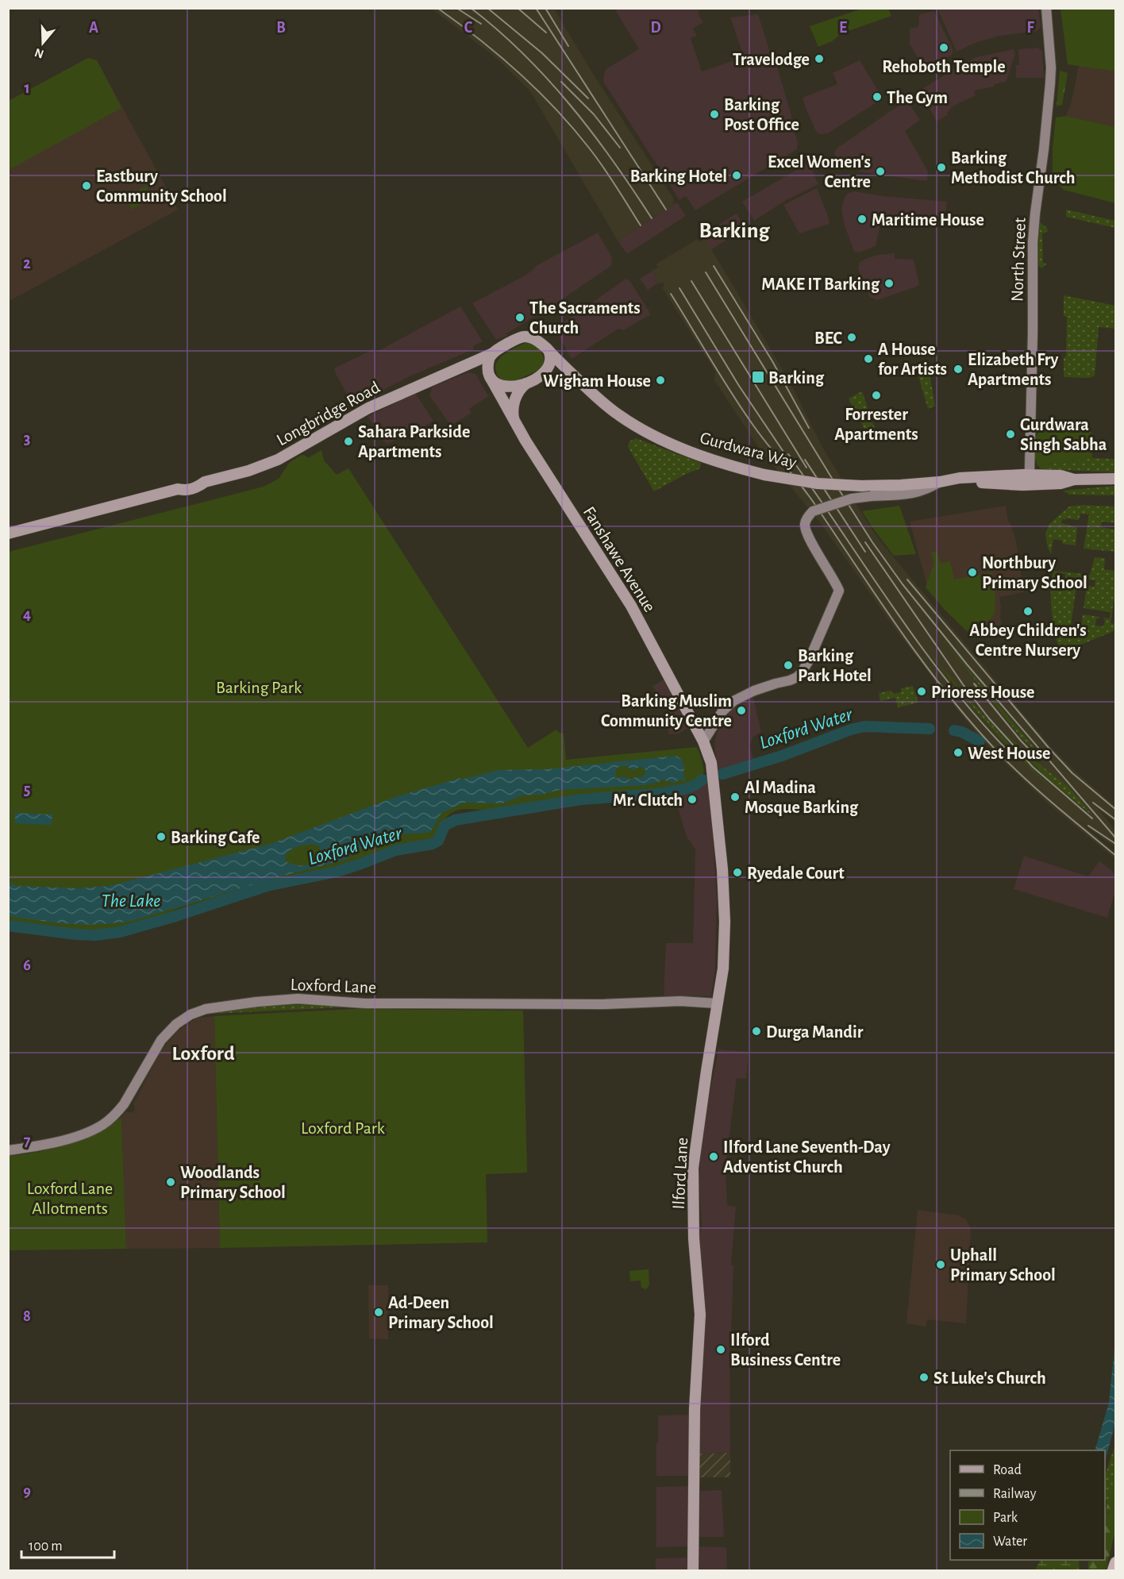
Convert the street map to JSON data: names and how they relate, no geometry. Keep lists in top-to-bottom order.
{
  "streets": {
    "main road": [
      "Longbridge Road",
      "Gurdwara Way",
      "Fanshawe Avenue",
      "Ilford Lane"
    ],
    "street": ["North Street", "Loxford Lane"]
  },
  "crossings": [
    ["North Street", "Gurdwara Way"],
    ["Longbridge Road", "Gurdwara Way"],
    ["Longbridge Road", "Fanshawe Avenue"],
    ["Gurdwara Way", "Fanshawe Avenue"],
    ["Fanshawe Avenue", "Ilford Lane"],
    ["Loxford Lane", "Ilford Lane"]
  ],
  "districts": ["Barking", "Loxford"],
  "water": ["Loxford Water", "The Lake"],
  "parks": ["Barking Park", "Loxford Park", "Loxford Lane Allotments"],
  "places": {
    "other": [
      "Rehoboth Temple",
      "Travelodge",
      "The Gym",
      "Barking Post Office",
      "Barking Methodist Church",
      "Excel Women's Centre",
      "Barking Hotel",
      "Eastbury Community School",
      "Maritime House",
      "MAKE IT Barking",
      "The Sacraments Church",
      "BEC",
      "A House for Artists",
      "Elizabeth Fry Apartments",
      "Wigham House",
      "Forrester Apartments",
      "Gurdwara Singh Sabha",
      "Sahara Parkside Apartments",
      "Northbury Primary School",
      "Abbey Children's Centre Nursery",
      "Barking Park Hotel",
      "Prioress House",
      "Barking Muslim Community Centre",
      "West House",
      "Al Madina Mosque Barking",
      "Mr. Clutch",
      "Barking Cafe",
      "Ryedale Court",
      "Durga Mandir",
      "Ilford Lane Seventh-Day Adventist Church",
      "Woodlands Primary School",
      "Uphall Primary School",
      "Ad-Deen Primary School",
      "Ilford Business Centre",
      "St Luke's Church"
    ],
    "transit": ["Barking"]
  },
  "legend": [
    "Road",
    "Railway",
    "Park",
    "Water"
  ],
  "scale_bar": "100 m",
  "north": "bottom",
  "grid": {
    "columns": [
      "A",
      "B",
      "C",
      "D",
      "E",
      "F"
    ],
    "rows": [
      "1",
      "2",
      "3",
      "4",
      "5",
      "6",
      "7",
      "8",
      "9"
    ]
  }
}
